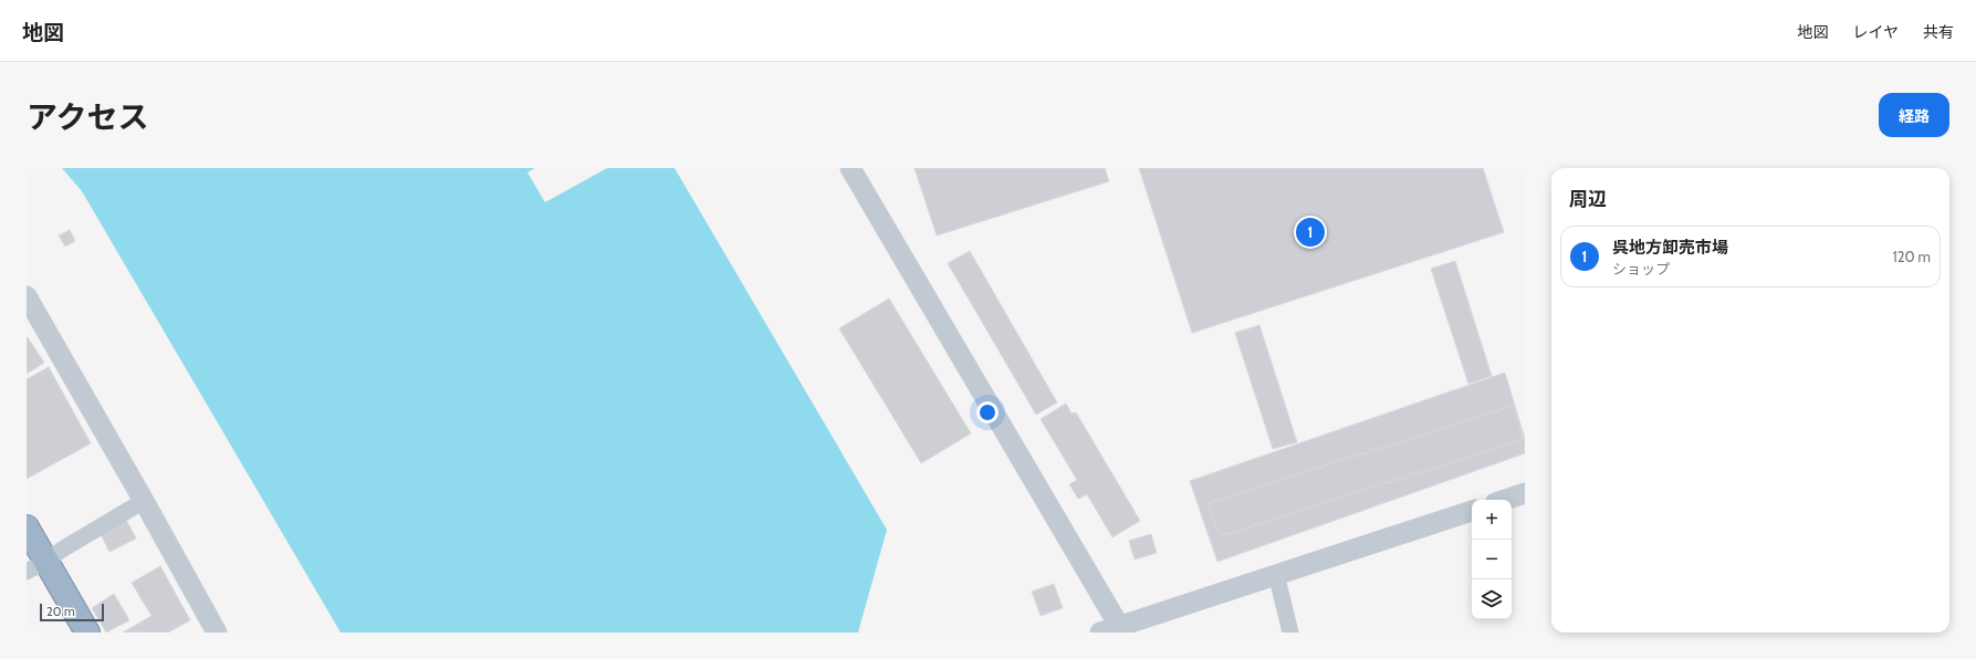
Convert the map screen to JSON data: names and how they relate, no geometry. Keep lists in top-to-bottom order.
{
  "scale_bar": "20 m",
  "page": {
    "header": "地図",
    "nav": ["地図", "レイヤ", "共有"],
    "title": "アクセス",
    "buttons": "経路",
    "heading": "周辺",
    "pins": "1",
    "list": [
      {
        "mark": "1",
        "name": "呉地方卸売市場",
        "note": "ショップ",
        "value": "120 m"
      }
    ],
    "map_buttons": ["+", "−"],
    "scale": "20 m"
  }
}
